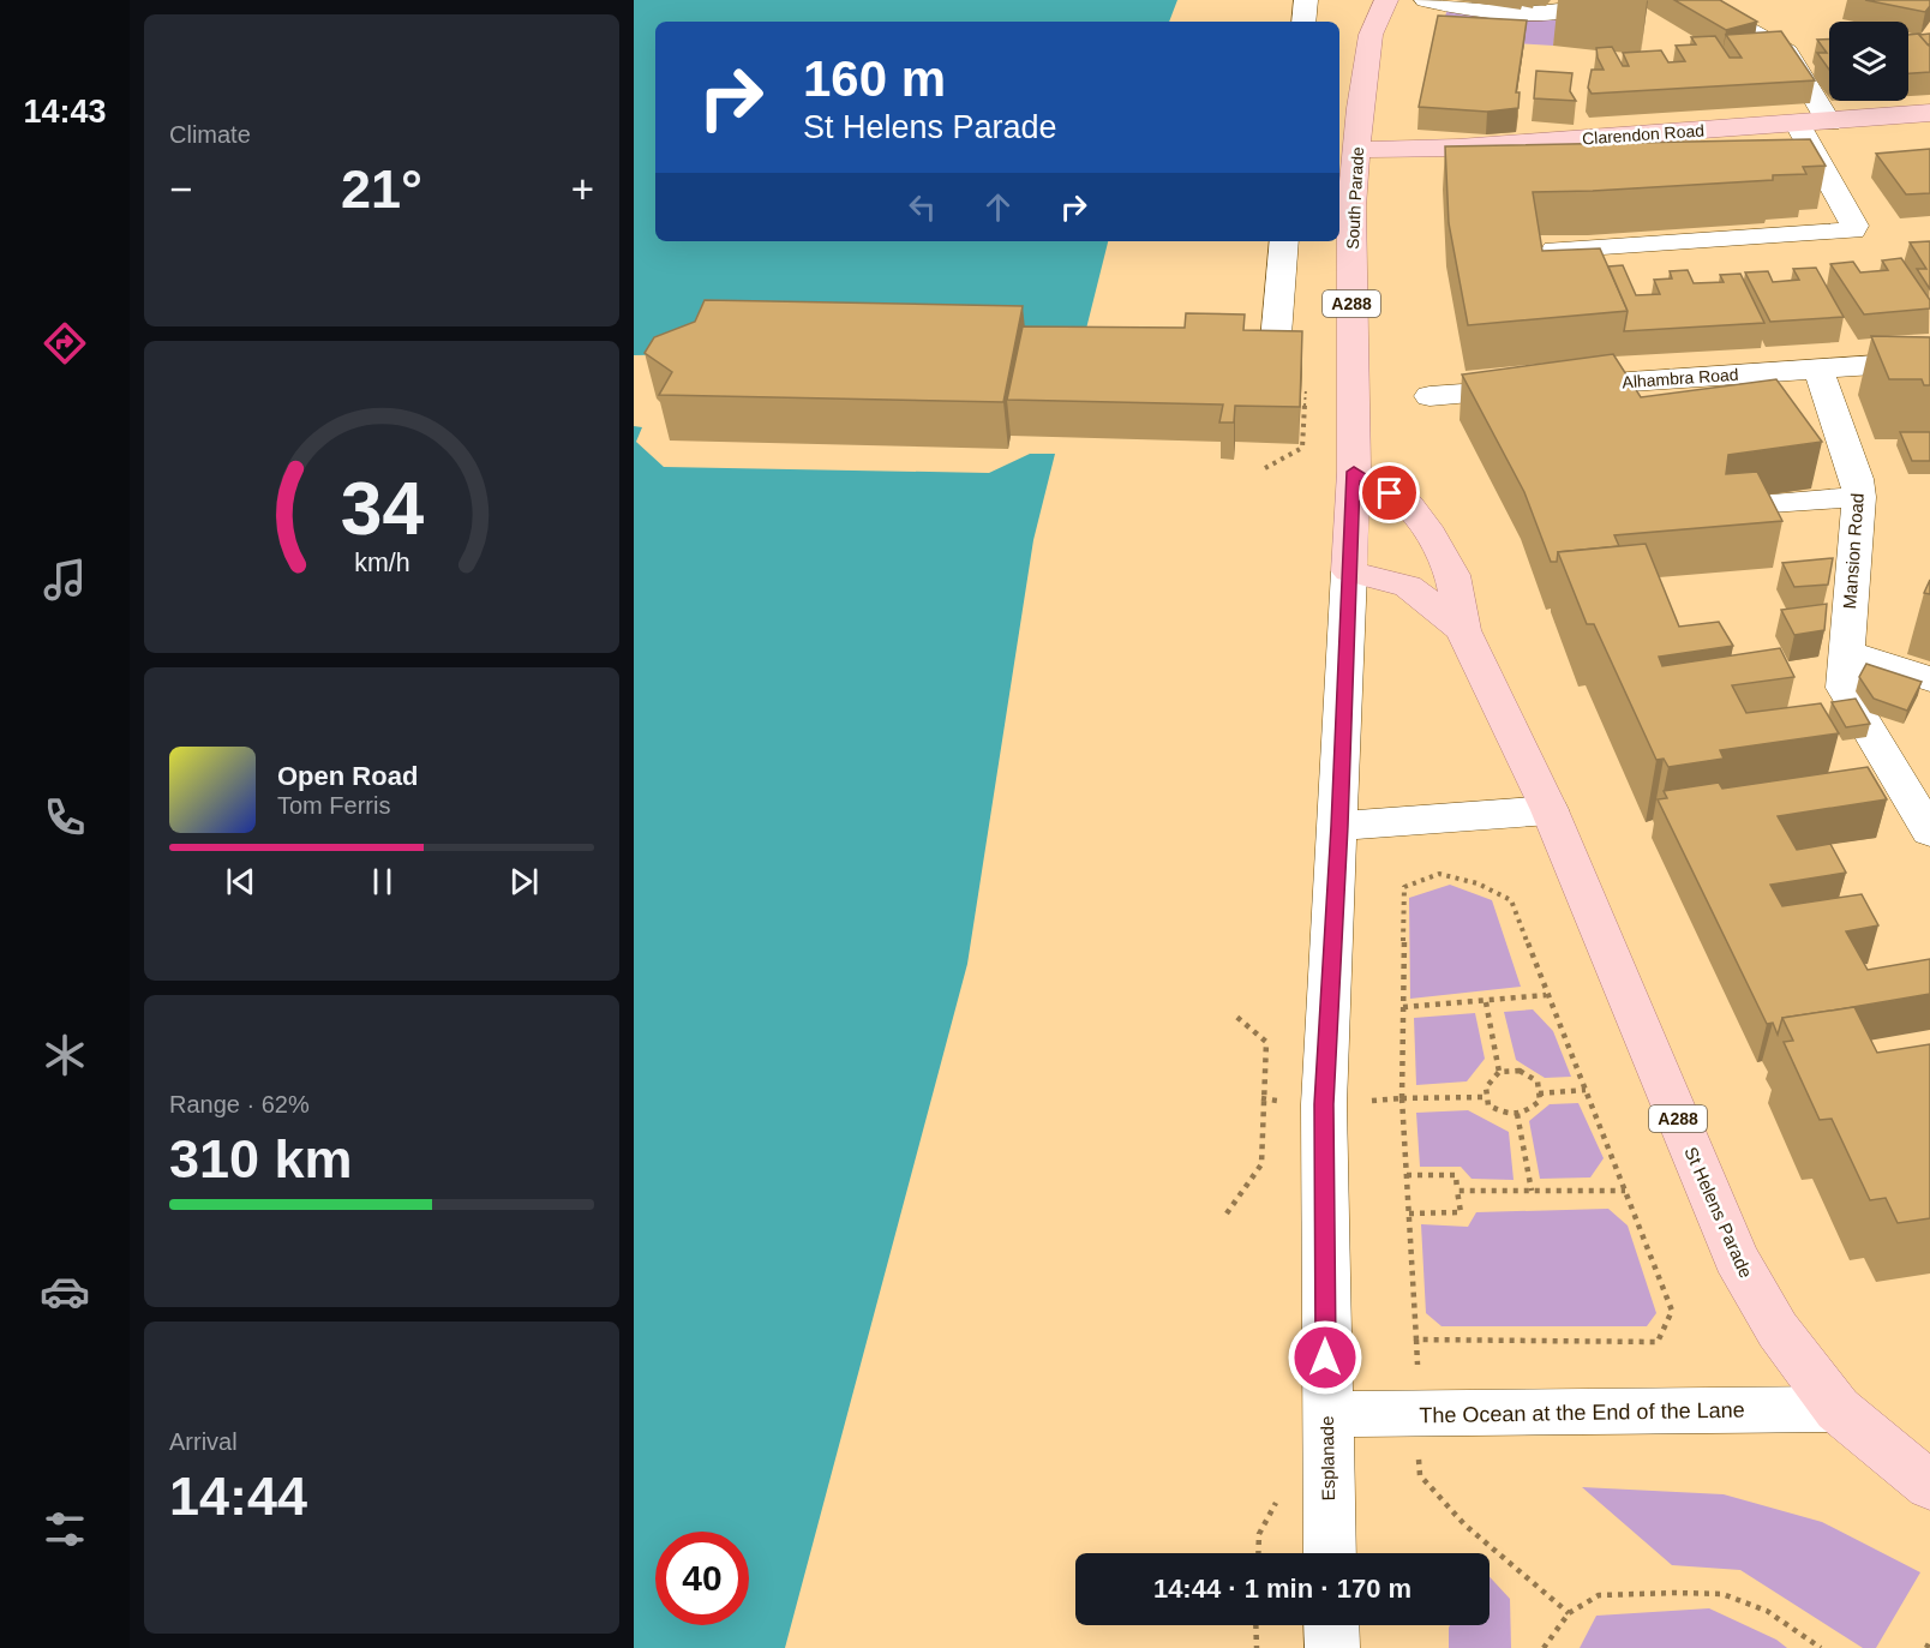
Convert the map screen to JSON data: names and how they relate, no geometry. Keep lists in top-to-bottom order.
{
  "streets": {
    "main road": [
      "Clarendon Road",
      "South Parade",
      "A288",
      "St Helens Parade",
      "Esplanade"
    ],
    "street": ["Alhambra Road", "Mansion Road", "The Ocean at the End of the Lane"]
  },
  "crossings": [
    ["Clarendon Road", "South Parade"],
    ["South Parade", "Esplanade"],
    ["Alhambra Road", "Mansion Road"],
    ["St Helens Parade", "The Ocean at the End of the Lane"],
    ["St Helens Parade", "Esplanade"],
    ["The Ocean at the End of the Lane", "Esplanade"]
  ],
  "page": {
    "tabs": "14:43",
    "tile": [
      "Climate",
      ["Range · 62%", "310 km"],
      ["Arrival", "14:44"]
    ],
    "turn": ["160 m", "St Helens Parade"],
    "heat": ["−", "21°", "+"],
    "song": ["Open Road", "Tom Ferris"],
    "limit": "40",
    "trip": "14:44 · 1 min · 170 m",
    "gauge": ["34", "km/h"]
  }
}
